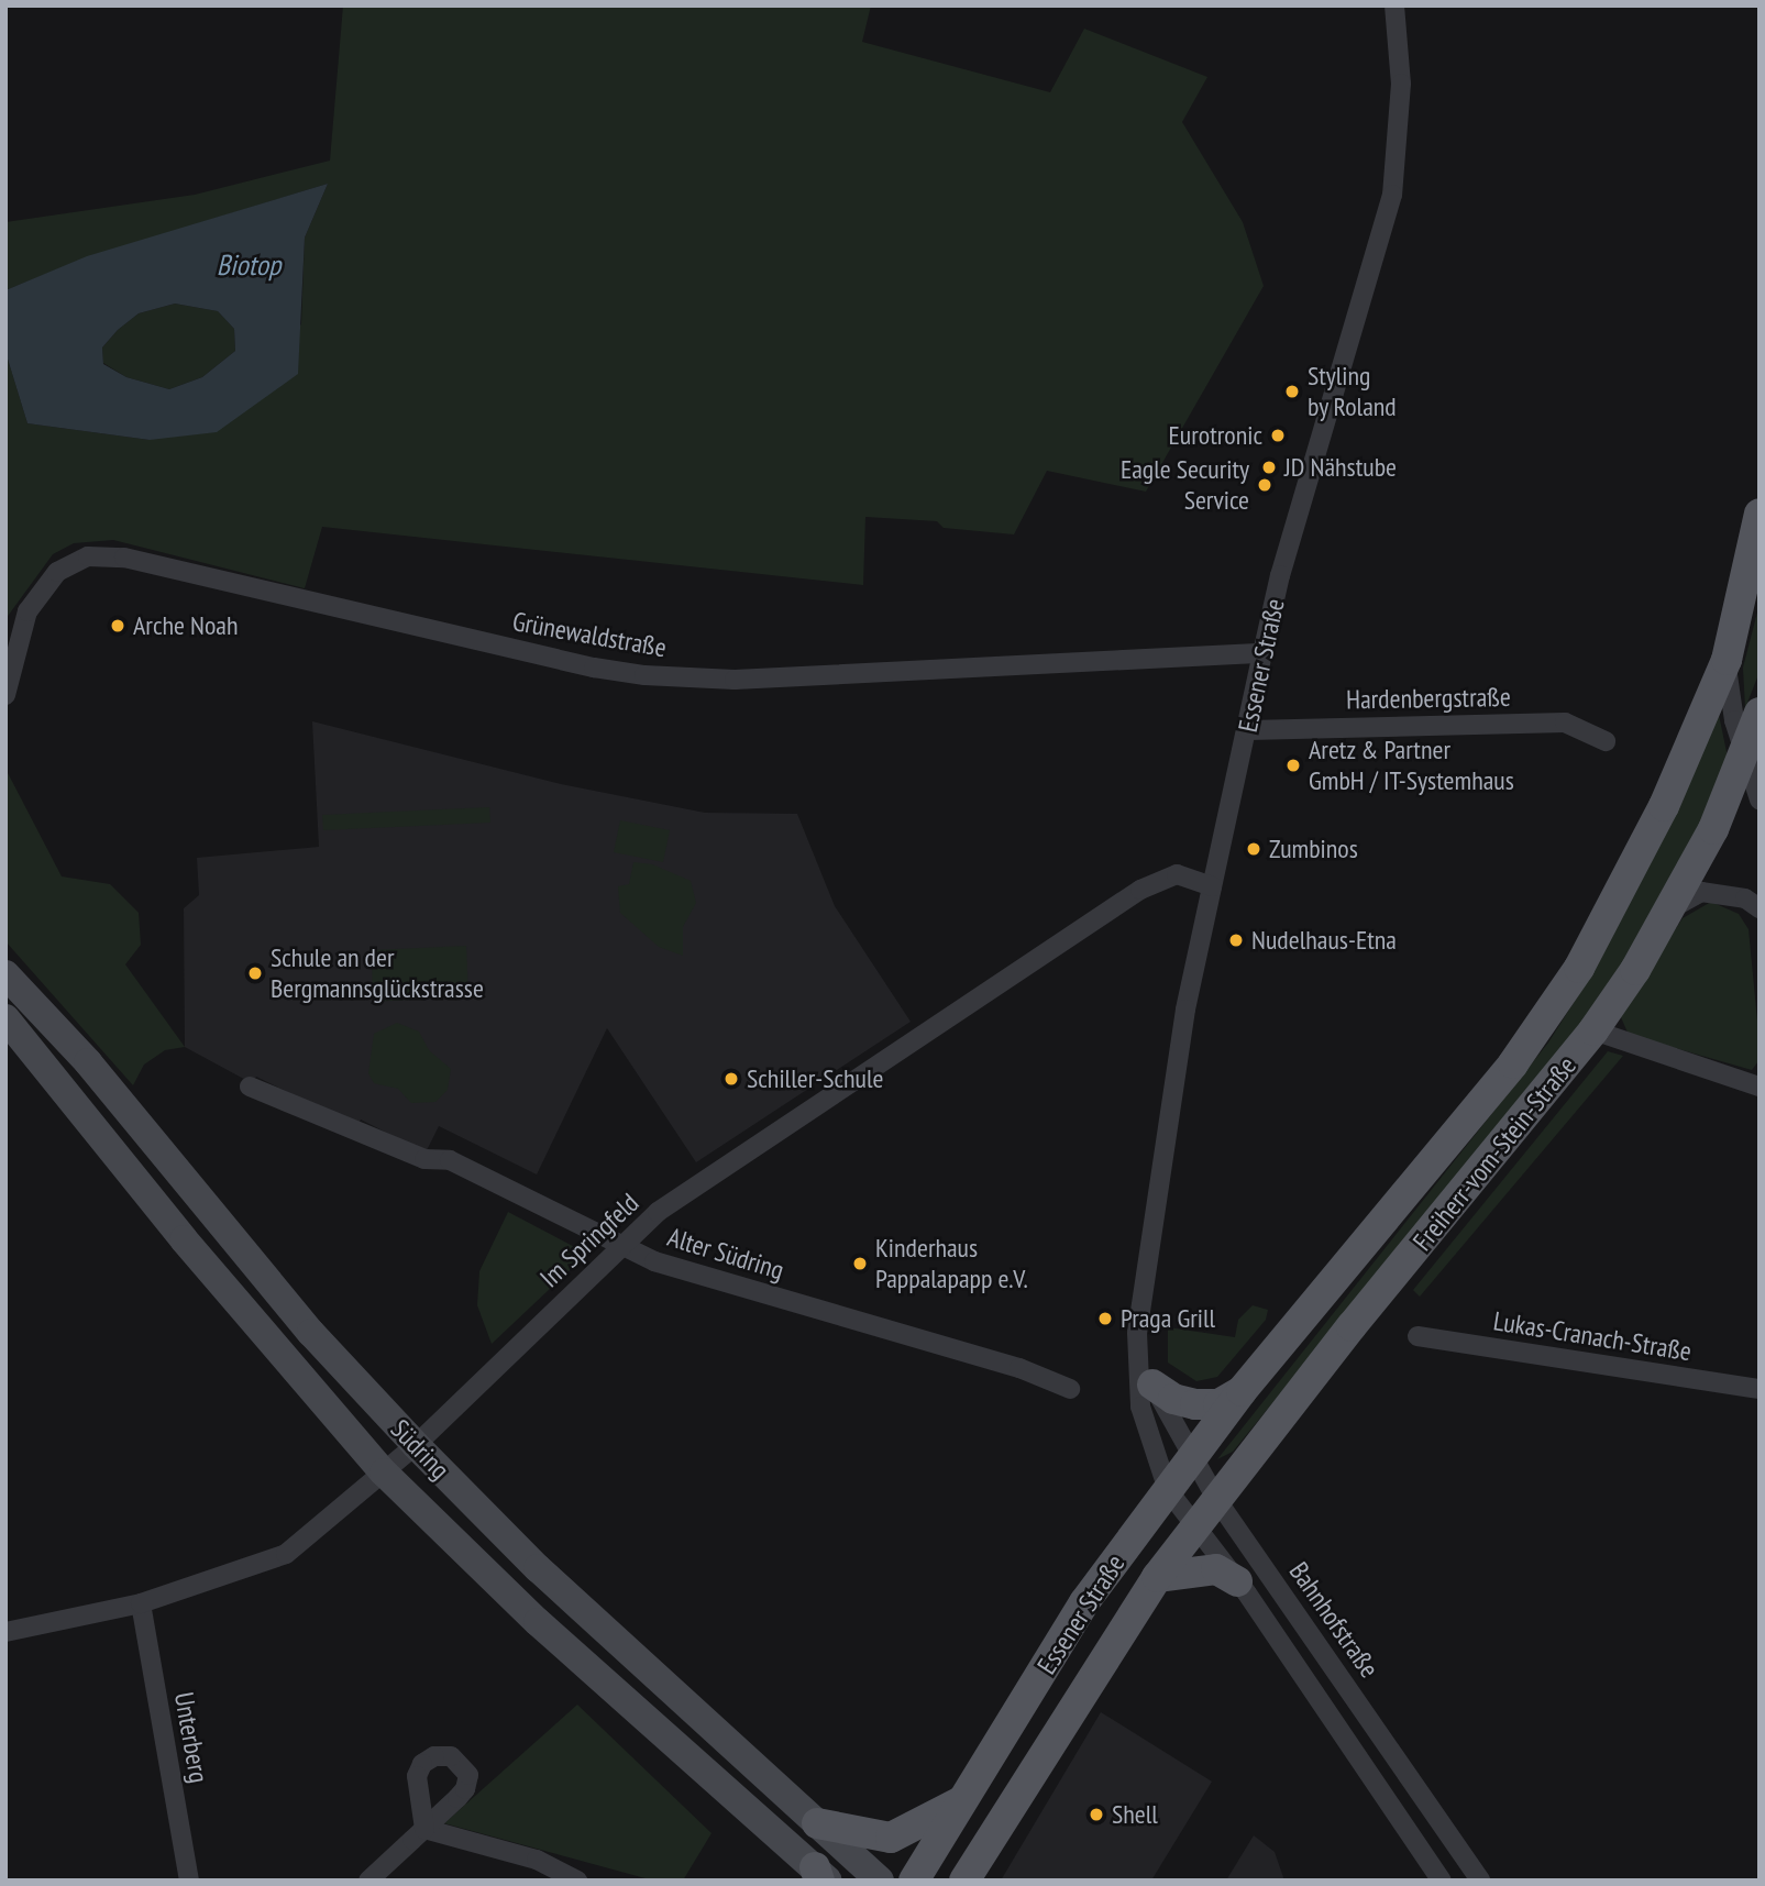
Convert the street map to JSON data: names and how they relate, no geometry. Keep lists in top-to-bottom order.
{
  "streets": {
    "main road": ["Essener Straße", "Freiherr-vom-Stein-Straße", "Südring"],
    "street": [
      "Grünewaldstraße",
      "Hardenbergstraße",
      "Im Springfeld",
      "Alter Südring",
      "Lukas-Cranach-Straße",
      "Bahnhofstraße",
      "Unterberg"
    ]
  },
  "crossings": [
    ["Grünewaldstraße", "Essener Straße"],
    ["Essener Straße", "Hardenbergstraße"],
    ["Essener Straße", "Freiherr-vom-Stein-Straße"],
    ["Essener Straße", "Im Springfeld"],
    ["Essener Straße", "Bahnhofstraße"],
    ["Freiherr-vom-Stein-Straße", "Bahnhofstraße"],
    ["Im Springfeld", "Alter Südring"],
    ["Im Springfeld", "Südring"],
    ["Im Springfeld", "Unterberg"]
  ],
  "water": ["Biotop"],
  "places": [
    "Styling by Roland",
    "Eurotronic",
    "JD Nähstube",
    "Eagle Security Service",
    "Arche Noah",
    "Aretz & Partner GmbH / IT-Systemhaus",
    "Zumbinos",
    "Nudelhaus-Etna",
    "Schule an der Bergmannsglückstrasse",
    "Schiller-Schule",
    "Kinderhaus Pappalapapp e.V.",
    "Praga Grill",
    "Shell"
  ]
}
